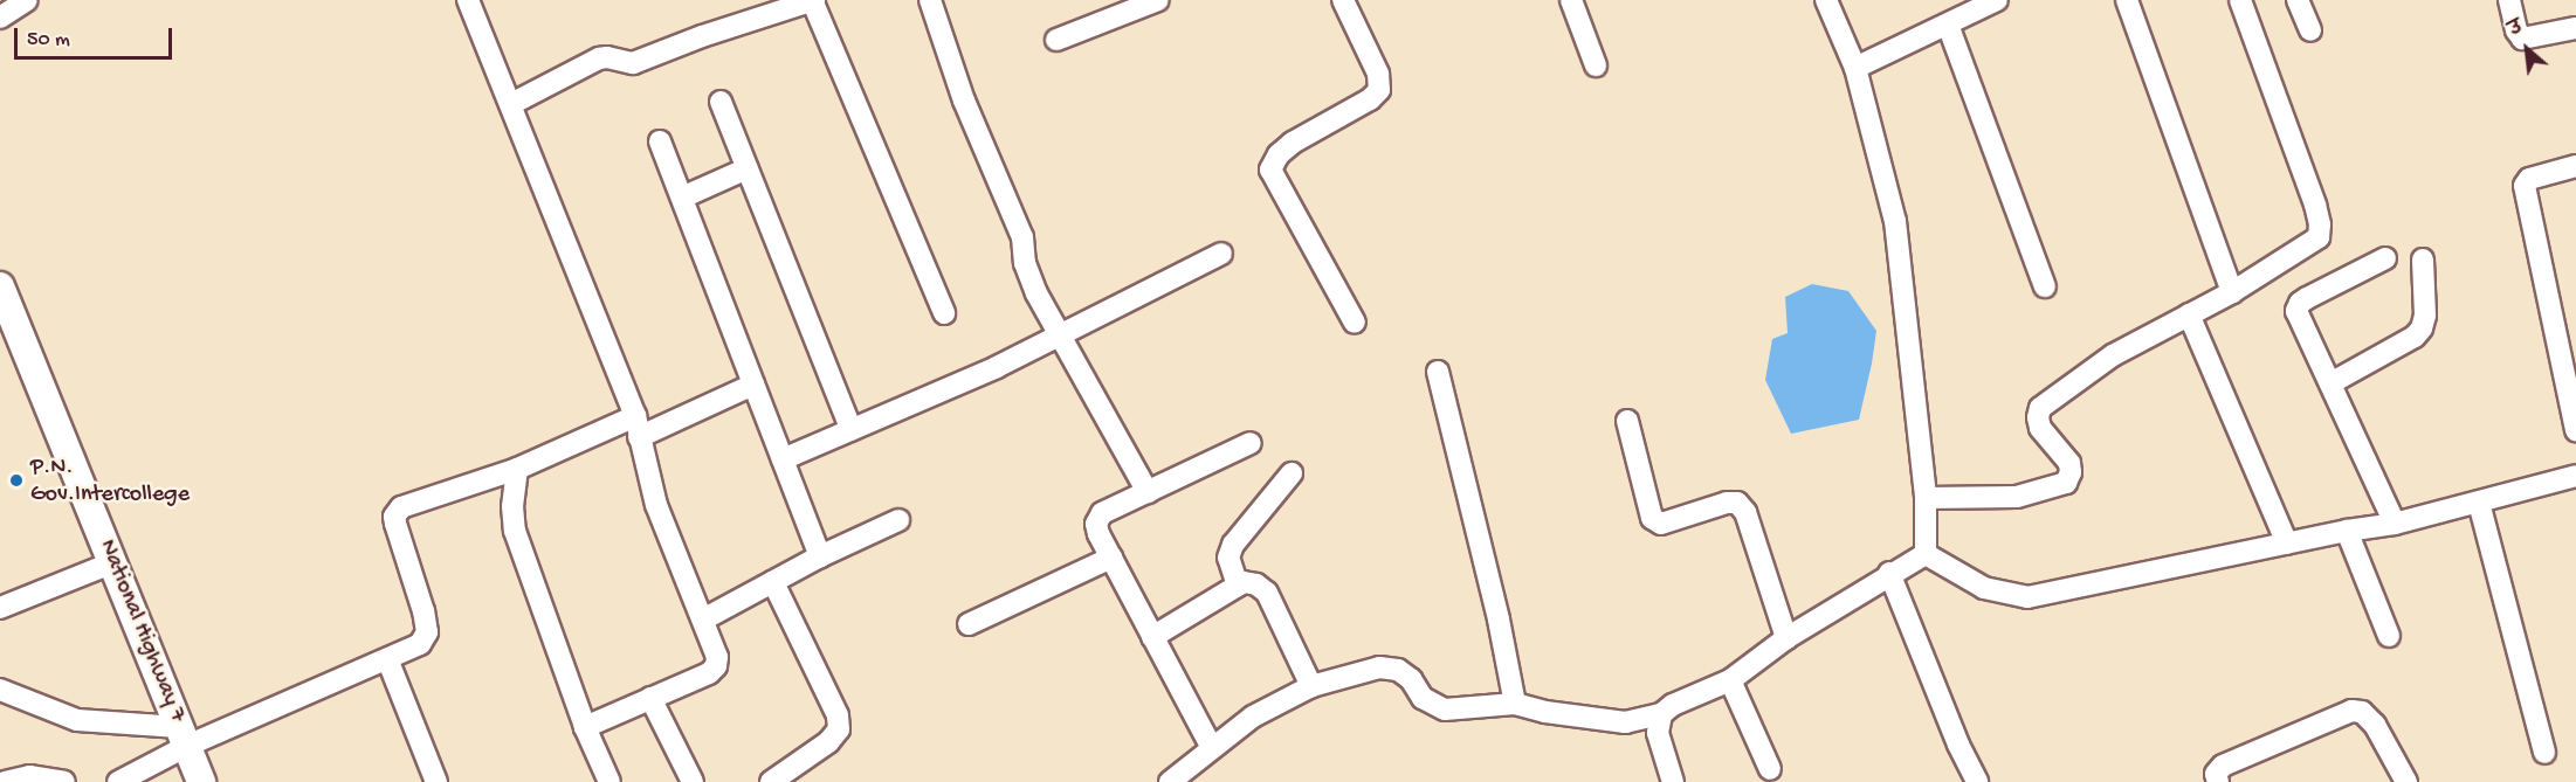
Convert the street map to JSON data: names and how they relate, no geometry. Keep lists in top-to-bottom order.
{
  "streets": {
    "main road": ["National Highway 7"]
  },
  "places": ["P.N. Gov.Intercollege"],
  "scale_bar": "50 m",
  "north": "top left"
}
